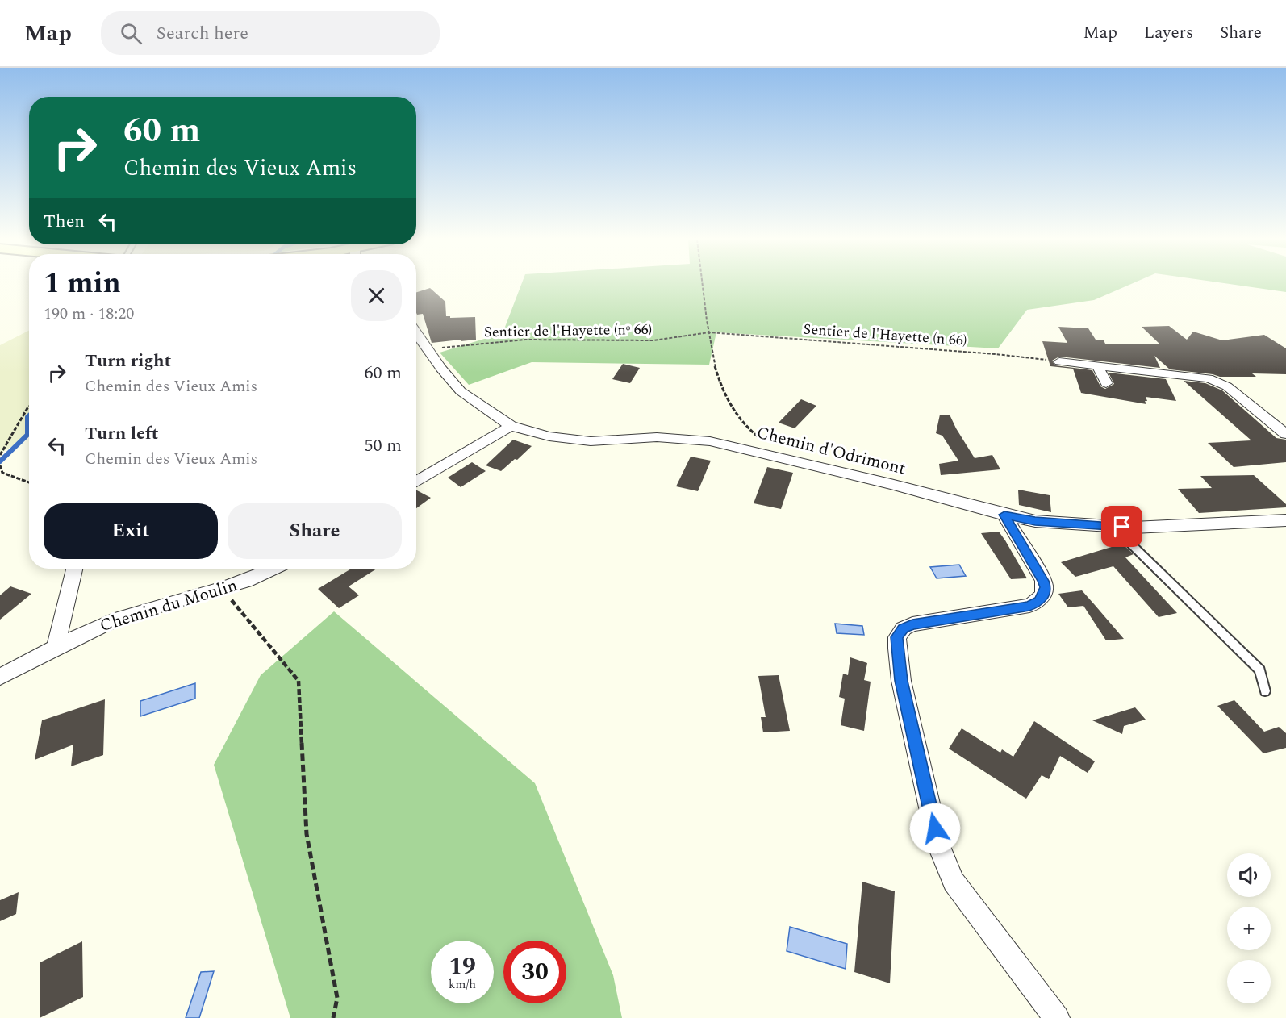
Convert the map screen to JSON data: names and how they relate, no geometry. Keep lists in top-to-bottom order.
{
  "streets": {
    "street": ["Chemin d'Odrimont", "Chemin du Moulin"],
    "path": ["Sentier de l'Hayette (nᵒ 66)", "Sentier de l'Hayette (n 66)"]
  },
  "crossings": [
    ["Sentier de l'Hayette (nᵒ 66)", "Sentier de l'Hayette (n 66)"],
    ["Sentier de l'Hayette (nᵒ 66)", "Chemin d'Odrimont"]
  ],
  "page": {
    "header": "Map",
    "search": "Search here",
    "nav": ["Map", "Layers", "Share"],
    "turn": ["60 m", "Chemin des Vieux Amis"],
    "then": "Then",
    "heading": ["1 min", "190 m · 18:20"],
    "list": [
      {
        "name": "Turn right",
        "note": "Chemin des Vieux Amis",
        "value": "60 m"
      },
      {
        "name": "Turn left",
        "note": "Chemin des Vieux Amis",
        "value": "50 m"
      }
    ],
    "buttons": ["Exit", "Share"],
    "map_buttons": ["+", "−"],
    "speed": "19 km/h",
    "limit": "30"
  }
}
